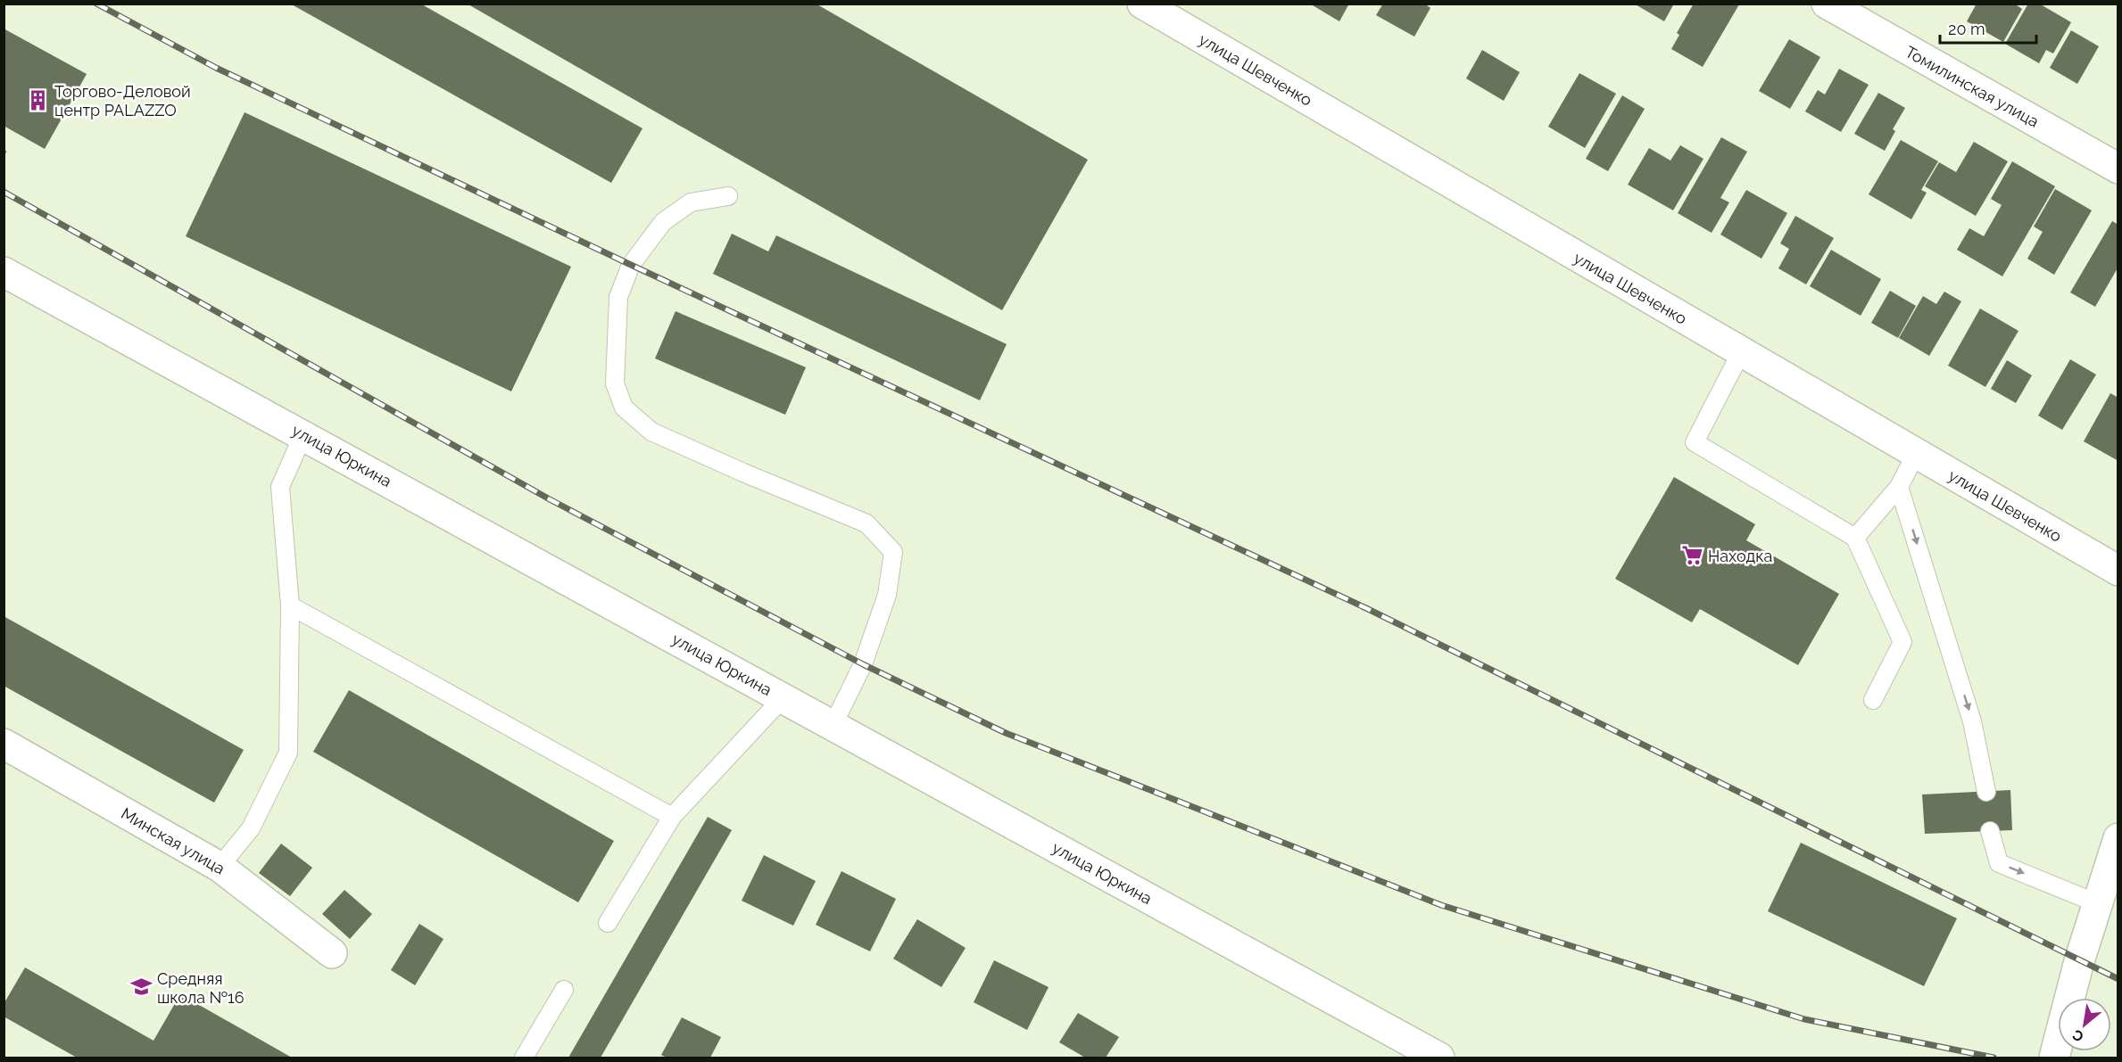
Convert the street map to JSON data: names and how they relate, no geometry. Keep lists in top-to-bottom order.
{
  "streets": {
    "main road": [
      "улица Шевченко",
      "Томилинская улица",
      "улица Юркина",
      "Минская улица"
    ]
  },
  "places": {
    "building": ["Торгово-Деловой центр PALAZZO"],
    "supermarket": ["Находка"],
    "school or university": ["Средняя школа №16"]
  },
  "scale_bar": "20 m",
  "north": "bottom left"
}
